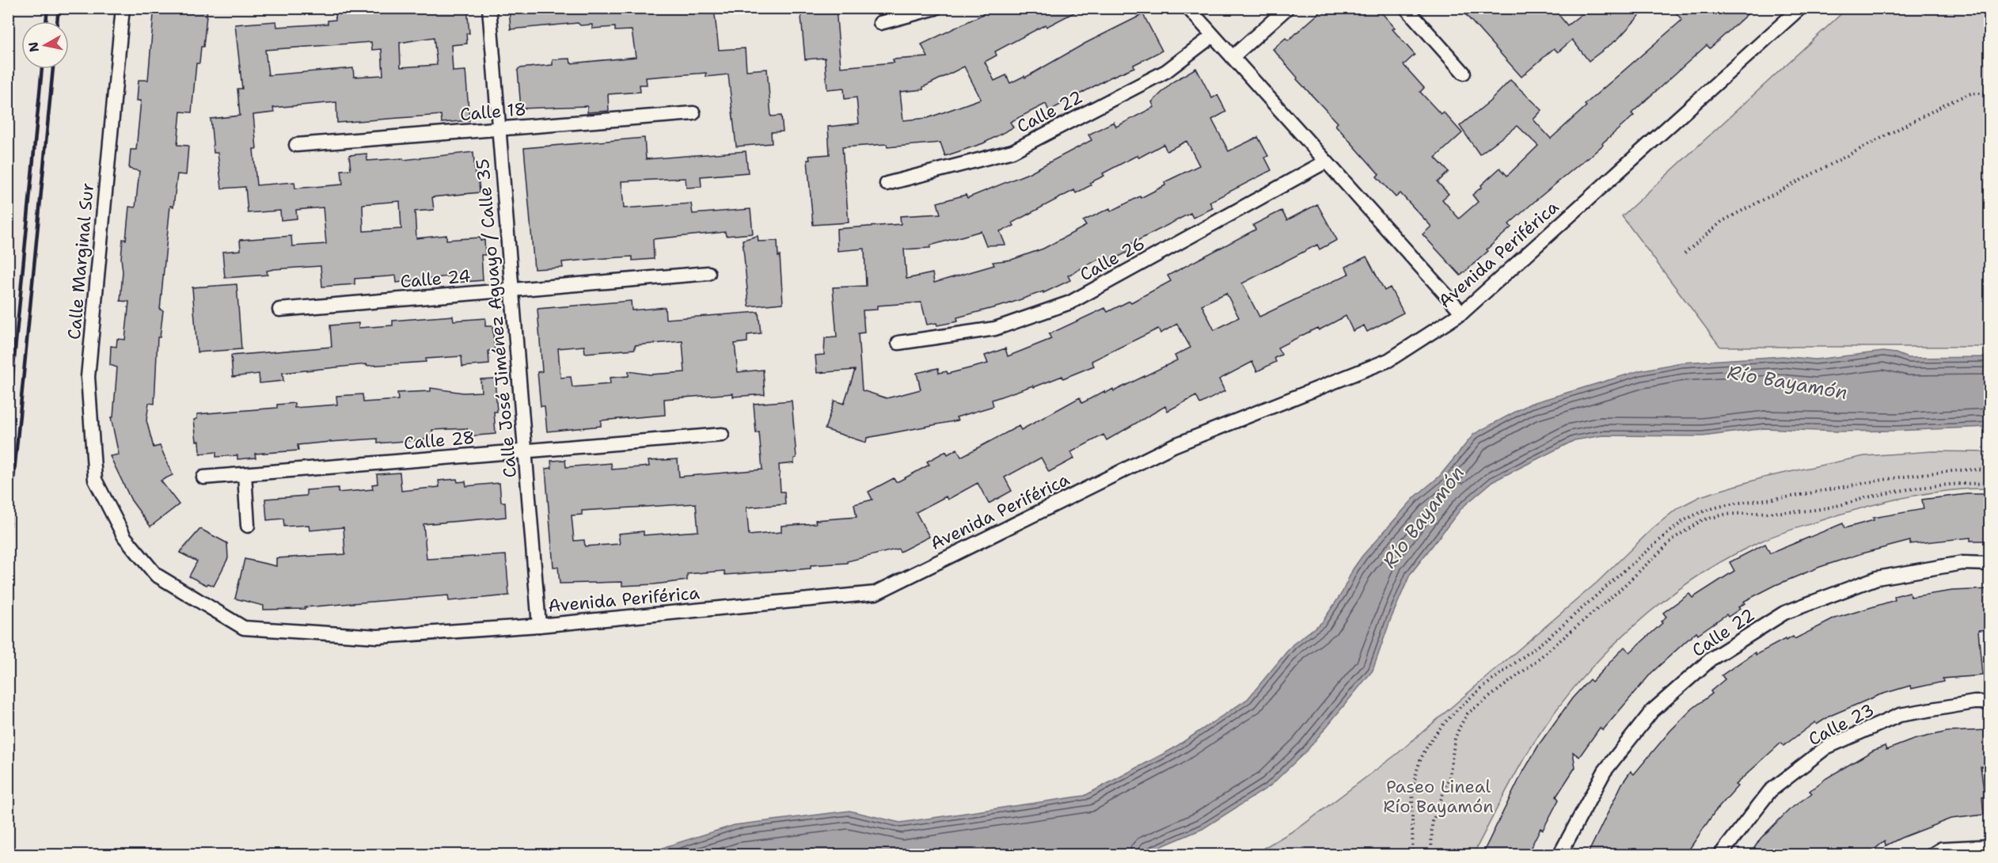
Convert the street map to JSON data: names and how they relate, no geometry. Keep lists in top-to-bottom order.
{
  "streets": {
    "street": [
      "Calle 18",
      "Calle 22",
      "Avenida Periférica",
      "Calle 26",
      "Calle Marginal Sur",
      "Calle 24",
      "Calle José Jiménez Aguayo / Calle 35",
      "Calle 28",
      "Calle 23"
    ]
  },
  "crossings": [
    ["Calle 18", "Calle José Jiménez Aguayo / Calle 35"],
    ["Avenida Periférica", "Calle Marginal Sur"],
    ["Avenida Periférica", "Calle José Jiménez Aguayo / Calle 35"],
    ["Calle 24", "Calle José Jiménez Aguayo / Calle 35"],
    ["Calle José Jiménez Aguayo / Calle 35", "Calle 28"]
  ],
  "water": ["Río Bayamón"],
  "parks": ["Paseo Lineal Río Bayamón"],
  "north": "left"
}
